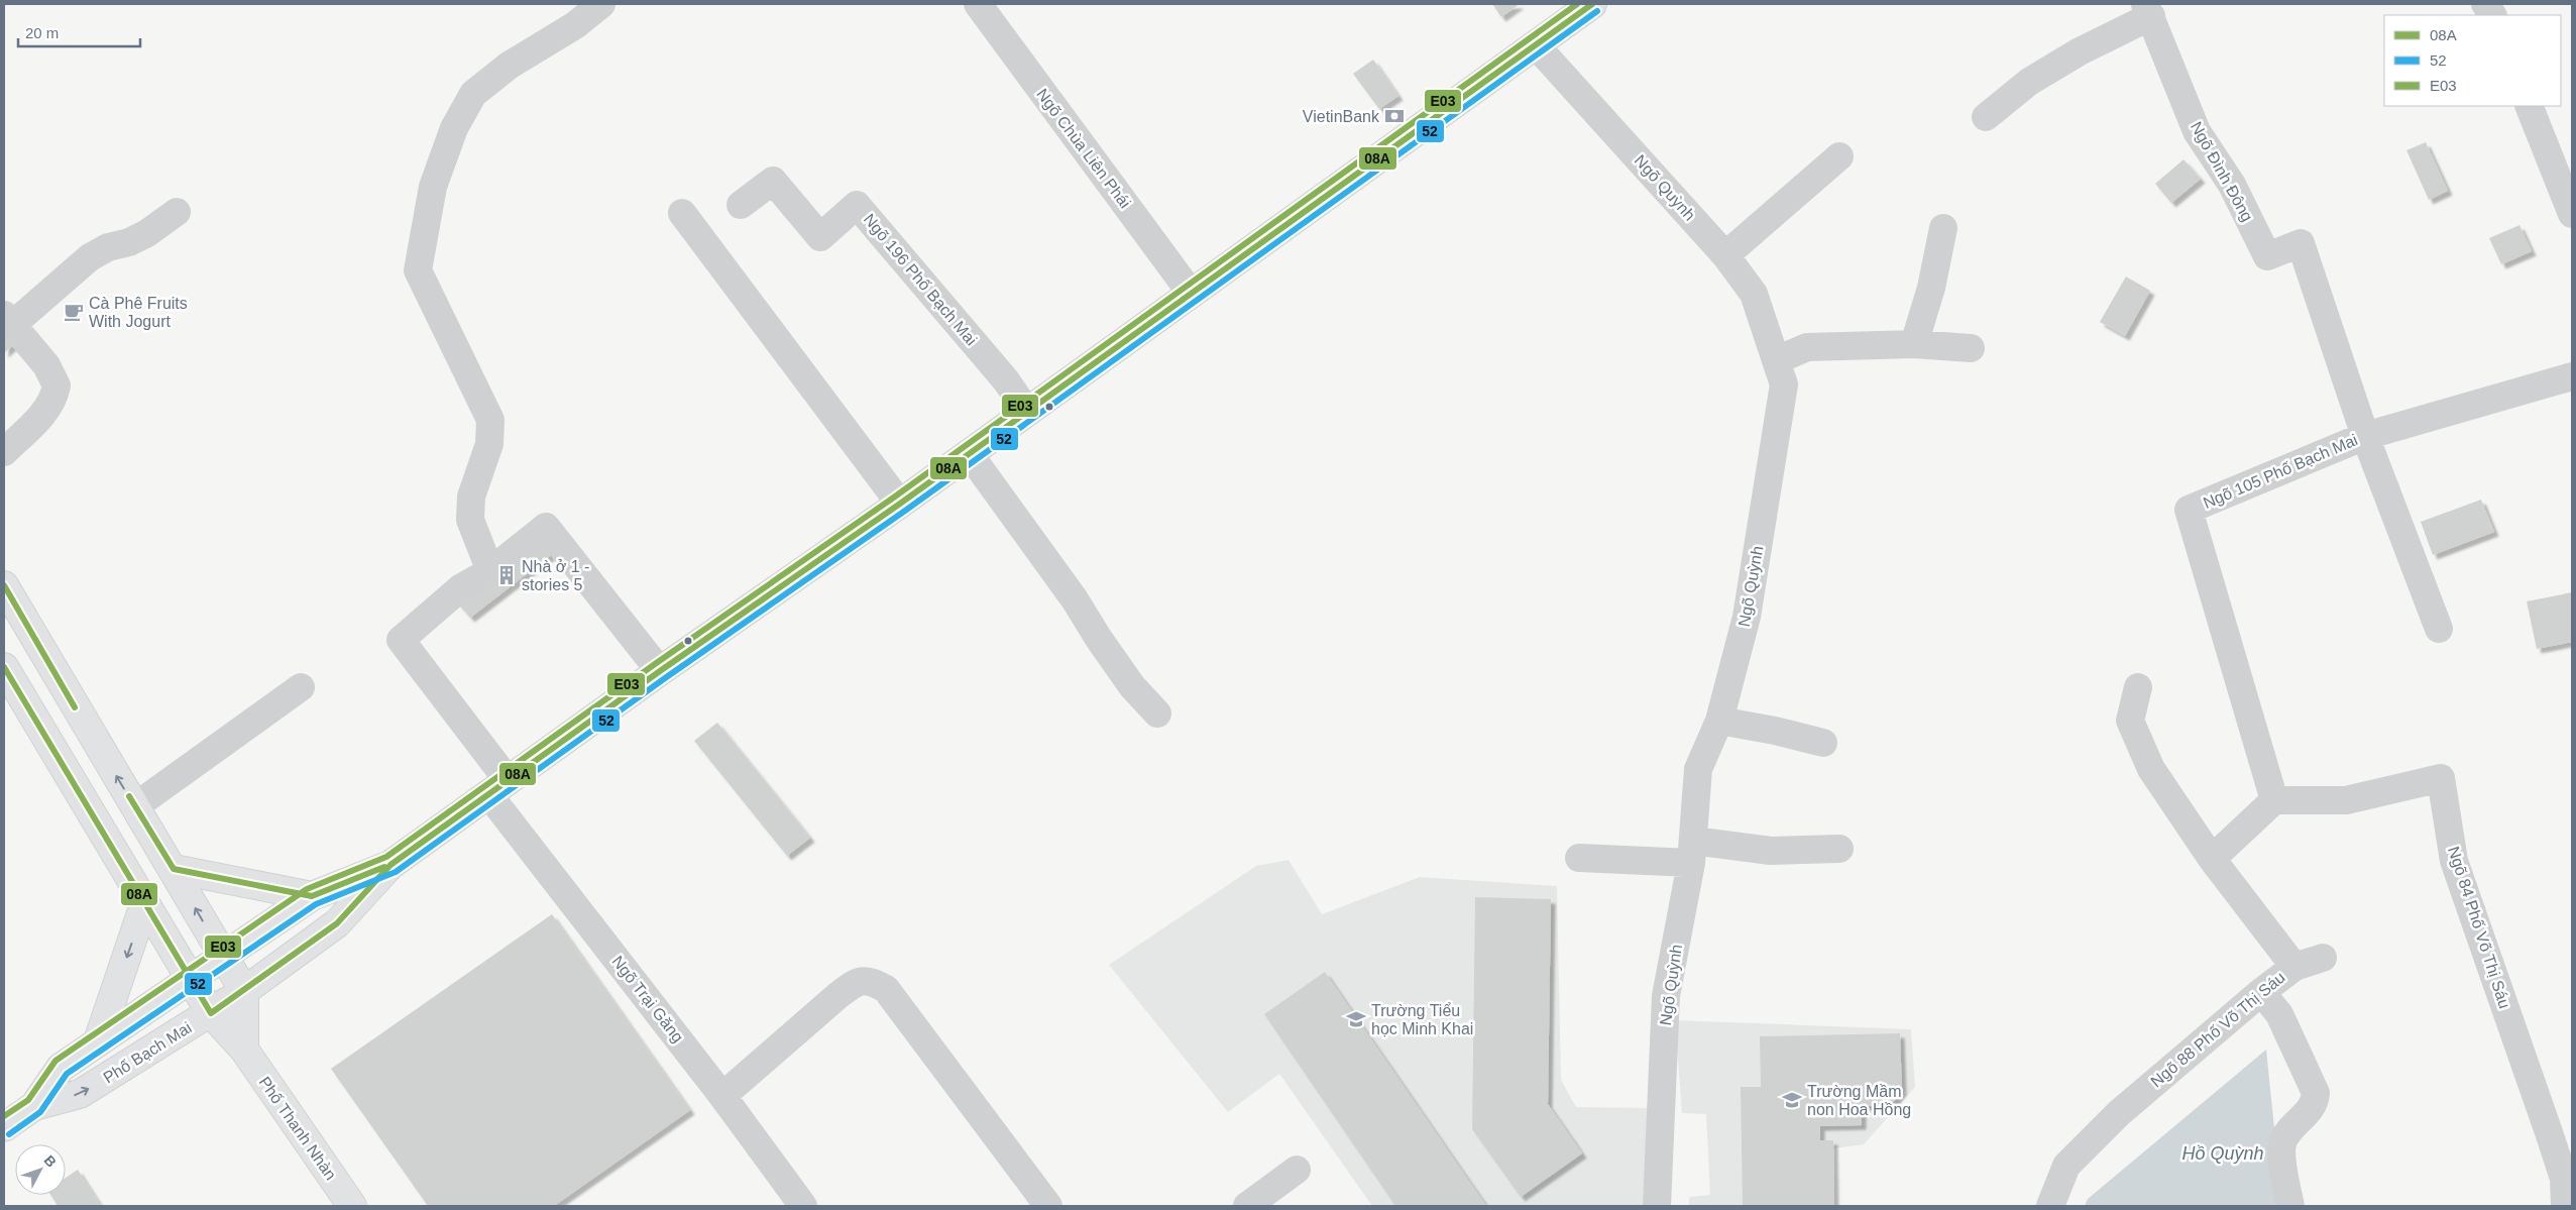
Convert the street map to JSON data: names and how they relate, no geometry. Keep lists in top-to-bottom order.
{
  "streets": {
    "main road": ["Phố Bạch Mai", "Phố Thanh Nhàn"],
    "street": [
      "Ngõ Chùa Liên Phái",
      "Ngõ Đình Đông",
      "Ngõ Quỳnh",
      "Ngõ 196 Phố Bạch Mai",
      "Ngõ 105 Phố Bạch Mai",
      "Ngõ 84 Phố Võ Thị Sáu",
      "Ngõ Trại Găng",
      "Ngõ 88 Phố Võ Thị Sáu"
    ]
  },
  "crossings": [
    ["Ngõ Chùa Liên Phái", "Phố Bạch Mai"],
    ["Ngõ Đình Đông", "Ngõ 105 Phố Bạch Mai"],
    ["Ngõ Quỳnh", "Phố Bạch Mai"],
    ["Ngõ 196 Phố Bạch Mai", "Phố Bạch Mai"],
    ["Ngõ 105 Phố Bạch Mai", "Ngõ 84 Phố Võ Thị Sáu"],
    ["Ngõ Trại Găng", "Phố Bạch Mai"],
    ["Phố Bạch Mai", "Phố Thanh Nhàn"]
  ],
  "water": ["Hồ Quỳnh"],
  "places": {
    "bank": ["VietinBank"],
    "cafe": ["Cà Phê Fruits With Jogurt"],
    "building": ["Nhà ở 1 - stories 5"],
    "school or university": ["Trường Tiểu học Minh Khai", "Trường Mầm non Hoa Hồng"]
  },
  "lines": ["transit line 08A", "transit line E03", "transit line 52"],
  "legend": ["08A", "52", "E03"],
  "scale_bar": "20 m",
  "north": "top right"
}
